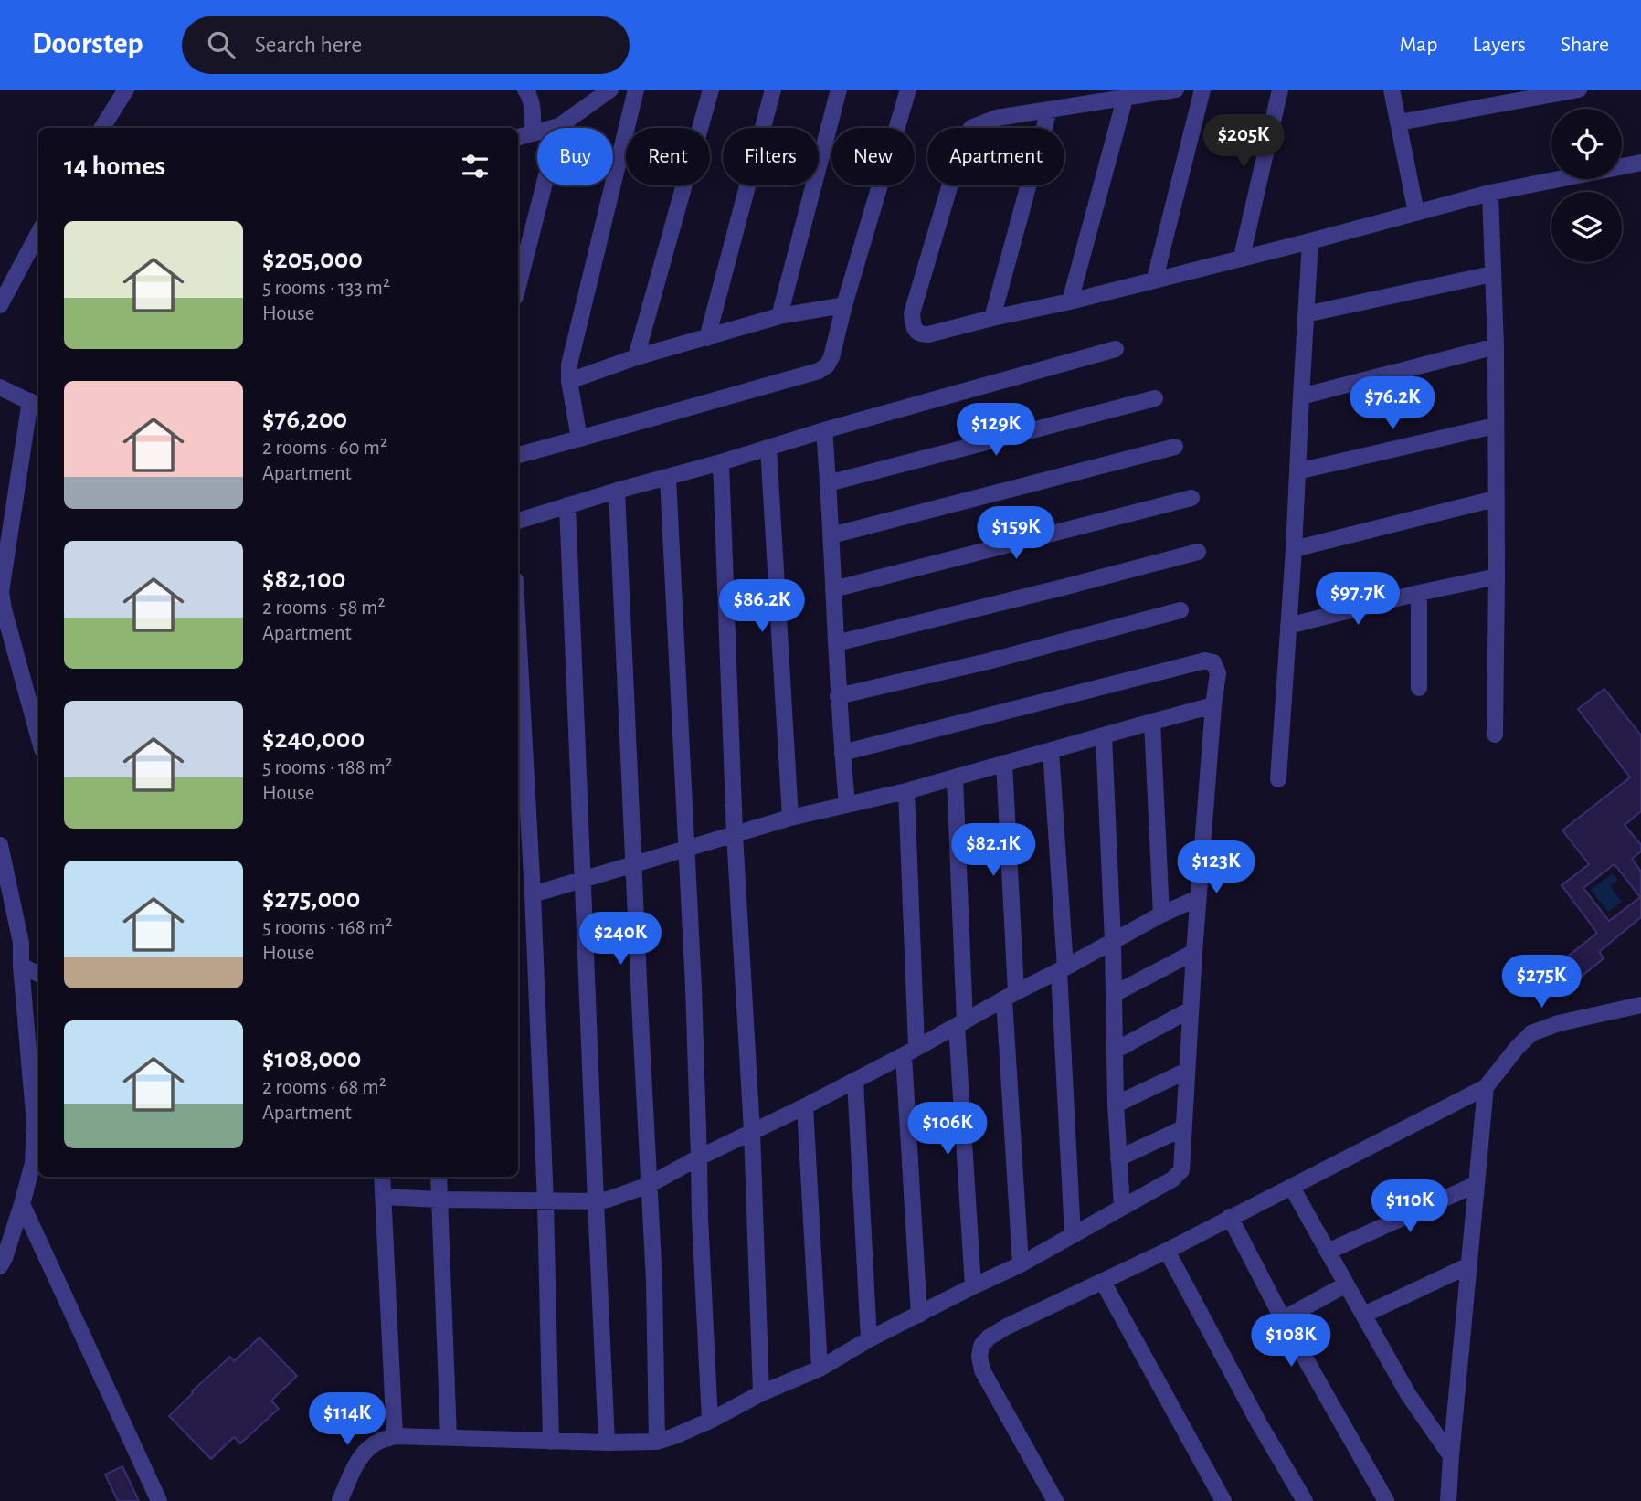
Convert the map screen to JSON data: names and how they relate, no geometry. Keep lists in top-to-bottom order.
{
  "page": {
    "header": "Doorstep",
    "search": "Search here",
    "nav": ["Map", "Layers", "Share"],
    "price": [
      "$205K",
      "$76.2K",
      "$129K",
      "$159K",
      "$97.7K",
      "$86.2K",
      "$82.1K",
      "$123K",
      "$240K",
      "$275K",
      "$106K",
      "$110K",
      "$108K",
      "$114K"
    ],
    "chip": [
      "Buy",
      "Rent",
      "Filters",
      "New",
      "Apartment"
    ],
    "heading": "14 homes",
    "list": [
      {
        "name": "$205,000",
        "note": "5 rooms · 133 m² · House"
      },
      {
        "name": "$76,200",
        "note": "2 rooms · 60 m² · Apartment"
      },
      {
        "name": "$82,100",
        "note": "2 rooms · 58 m² · Apartment"
      },
      {
        "name": "$240,000",
        "note": "5 rooms · 188 m² · House"
      },
      {
        "name": "$275,000",
        "note": "5 rooms · 168 m² · House"
      },
      {
        "name": "$108,000",
        "note": "2 rooms · 68 m² · Apartment"
      }
    ]
  }
}
